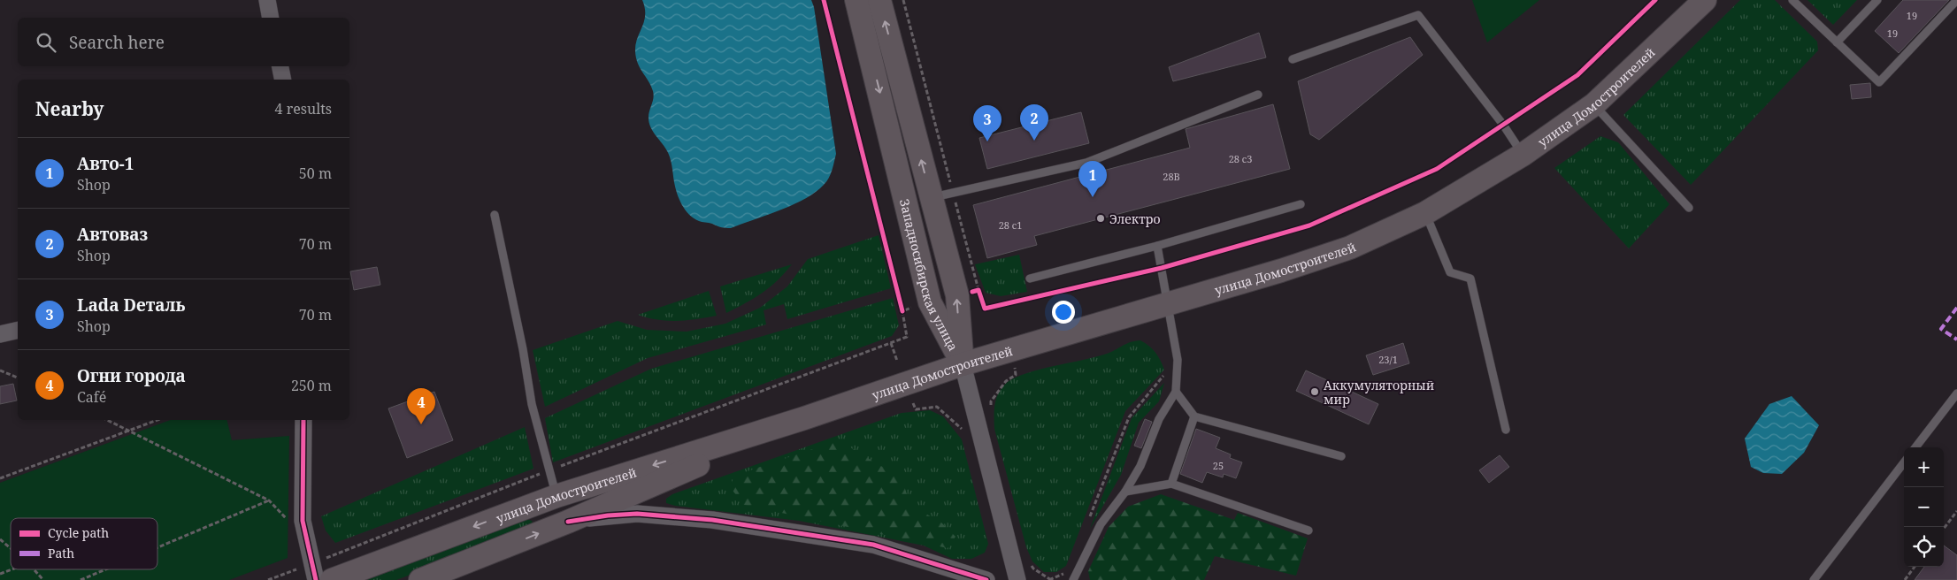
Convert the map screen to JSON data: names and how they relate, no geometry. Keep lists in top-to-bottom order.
{
  "streets": {
    "main road": ["улица Домостроителей", "Западносибирская улица"]
  },
  "crossings": [
    ["улица Домостроителей", "Западносибирская улица"]
  ],
  "places": ["Электро", "Аккумуляторный мир"],
  "house_numbers": [
    "19",
    "19",
    "28 с3",
    "28В",
    "28 с1",
    "23/1",
    "25"
  ],
  "legend": ["Cycle path", "Path"],
  "page": {
    "search": "Search here",
    "heading": ["Nearby", "4 results"],
    "pins": [
      "2",
      "3",
      "1",
      "4"
    ],
    "list": [
      {
        "mark": "1",
        "name": "Авто-1",
        "note": "Shop",
        "value": "50 m"
      },
      {
        "mark": "2",
        "name": "Автоваз",
        "note": "Shop",
        "value": "70 m"
      },
      {
        "mark": "3",
        "name": "Lada Dеталь",
        "note": "Shop",
        "value": "70 m"
      },
      {
        "mark": "4",
        "name": "Огни города",
        "note": "Café",
        "value": "250 m"
      }
    ],
    "map_buttons": ["+", "−"]
  }
}
